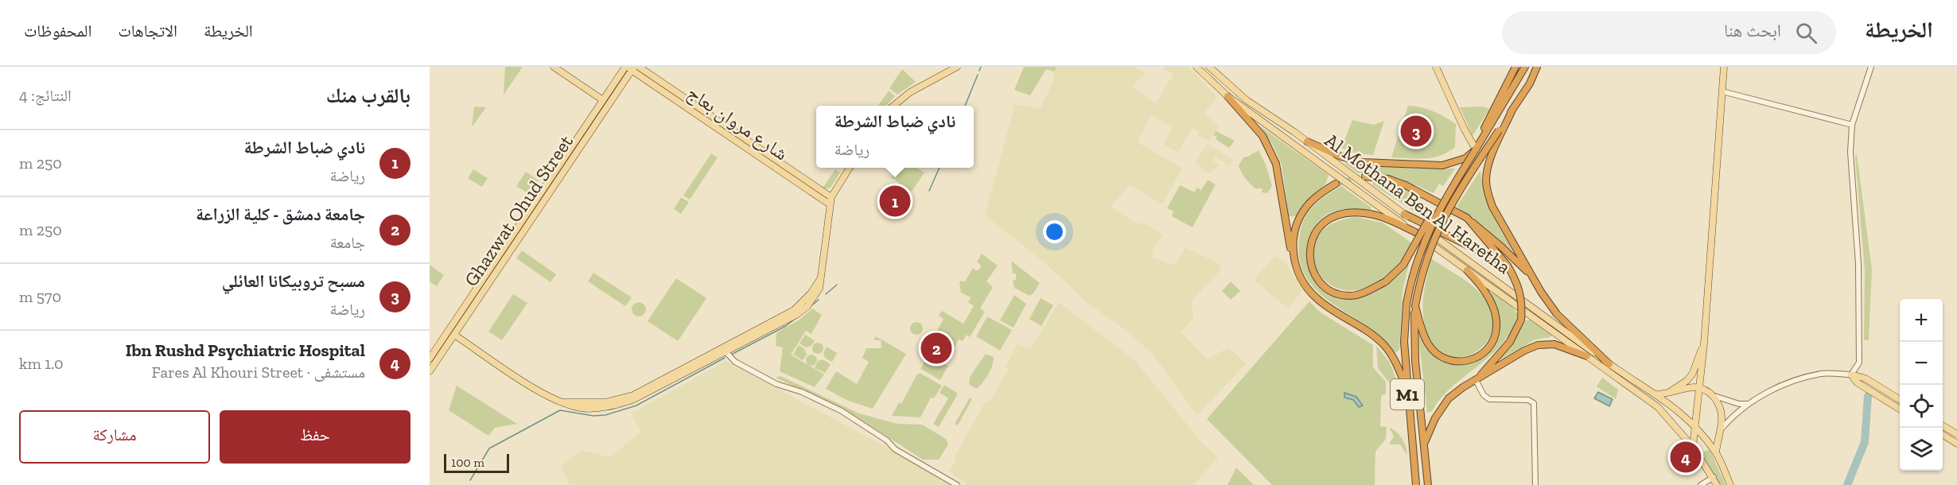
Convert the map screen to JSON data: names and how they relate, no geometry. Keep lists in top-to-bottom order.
{
  "streets": {
    "highway": ["M1"],
    "main road": ["شارع مروان بعاج", "Al Mothana Ben Al Haretha", "Ghazwat Ohud Street"]
  },
  "crossings": [
    ["شارع مروان بعاج", "Ghazwat Ohud Street"]
  ],
  "scale_bar": "100 m",
  "page": {
    "header": "الخريطة",
    "search": "ابحث هنا",
    "nav": ["الخريطة", "الاتجاهات", "المحفوظات"],
    "heading": ["بالقرب منك", "النتائج: 4"],
    "popup": ["نادي ضباط الشرطة", "رياضة"],
    "pins": [
      "3",
      "1",
      "2",
      "4"
    ],
    "list": [
      {
        "mark": "1",
        "name": "نادي ضباط الشرطة",
        "note": "رياضة",
        "value": "250 m"
      },
      {
        "mark": "2",
        "name": "جامعة دمشق - كلية الزراعة",
        "note": "جامعة",
        "value": "250 m"
      },
      {
        "mark": "3",
        "name": "مسبح تروبيكانا العائلي",
        "note": "رياضة",
        "value": "570 m"
      },
      {
        "mark": "4",
        "name": "Ibn Rushd Psychiatric Hospital",
        "note": "مستشفى · Fares Al Khouri Street",
        "value": "1.0 km"
      }
    ],
    "map_buttons": ["+", "−"],
    "buttons": ["حفظ", "مشاركة"],
    "scale": "100 m"
  }
}
